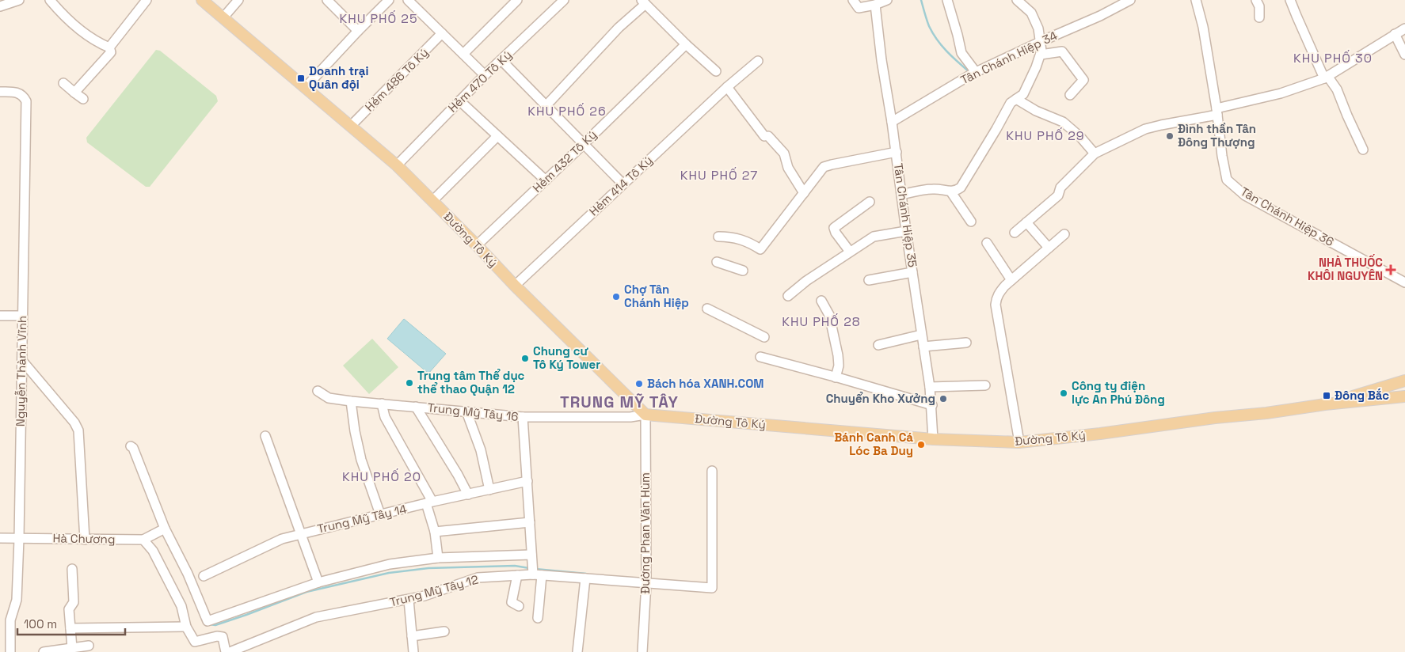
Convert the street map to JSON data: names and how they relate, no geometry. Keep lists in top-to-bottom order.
{
  "streets": {
    "main road": ["Đường Tô Ký"],
    "street": [
      "Tân Chánh Hiệp 34",
      "Hẻm 486 Tô Ký",
      "Hẻm 470 Tô Ký",
      "Hẻm 432 Tô Ký",
      "Hẻm 414 Tô Ký",
      "Tân Chánh Hiệp 35",
      "Tân Chánh Hiệp 36",
      "Nguyễn Thành Vĩnh",
      "Trung Mỹ Tây 16",
      "Trung Mỹ Tây 14",
      "Đường Phan Văn Hùm",
      "Hà Chương",
      "Trung Mỹ Tây 12"
    ]
  },
  "crossings": [
    ["Tân Chánh Hiệp 34", "Tân Chánh Hiệp 35"],
    ["Hẻm 486 Tô Ký", "Đường Tô Ký"],
    ["Hẻm 470 Tô Ký", "Đường Tô Ký"],
    ["Hẻm 432 Tô Ký", "Đường Tô Ký"],
    ["Hẻm 414 Tô Ký", "Đường Tô Ký"],
    ["Tân Chánh Hiệp 35", "Đường Tô Ký"],
    ["Đường Tô Ký", "Trung Mỹ Tây 16"],
    ["Đường Tô Ký", "Đường Phan Văn Hùm"],
    ["Nguyễn Thành Vĩnh", "Hà Chương"],
    ["Trung Mỹ Tây 16", "Đường Phan Văn Hùm"],
    ["Đường Phan Văn Hùm", "Trung Mỹ Tây 12"]
  ],
  "districts": [
    "KHU PHỐ 25",
    "KHU PHỐ 30",
    "KHU PHỐ 26",
    "KHU PHỐ 29",
    "KHU PHỐ 27",
    "KHU PHỐ 28",
    "TRUNG MỸ TÂY",
    "KHU PHỐ 20"
  ],
  "places": {
    "transit": ["Doanh trại Quân đội", "Đông Bắc"],
    "other": [
      "Đình thần Tân Đông Thượng",
      "Chợ Tân Chánh Hiệp",
      "Chung cư Tô Ký Tower",
      "Trung tâm Thể dục thể thao Quận 12",
      "Bách hóa XANH.COM",
      "Công ty điện lực An Phú Đông",
      "Chuyển Kho Xưởng",
      "Bánh Canh Cá Lóc Ba Duy"
    ],
    "health": ["NHÀ THUỐC KHÔI NGUYÊN"]
  },
  "scale_bar": "100 m"
}
